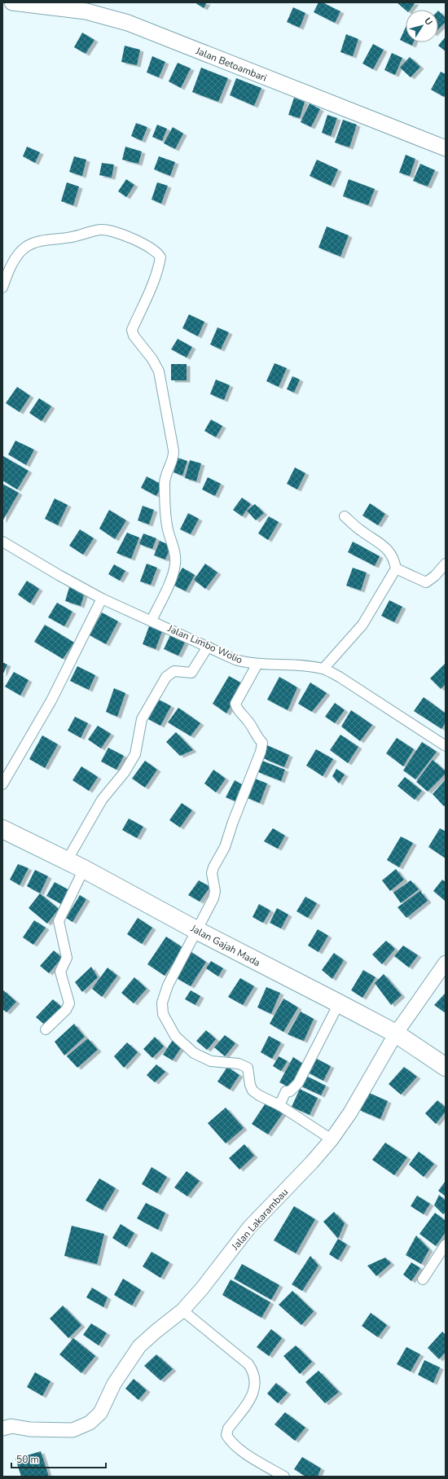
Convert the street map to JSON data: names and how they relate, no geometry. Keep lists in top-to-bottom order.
{
  "streets": {
    "highway": ["Jalan Gajah Mada"],
    "main road": ["Jalan Betoambari"],
    "street": ["Jalan Limbo Wolio", "Jalan Lakarambau"]
  },
  "crossings": [
    ["Jalan Gajah Mada", "Jalan Lakarambau"]
  ],
  "scale_bar": "50 m",
  "north": "top right"
}
